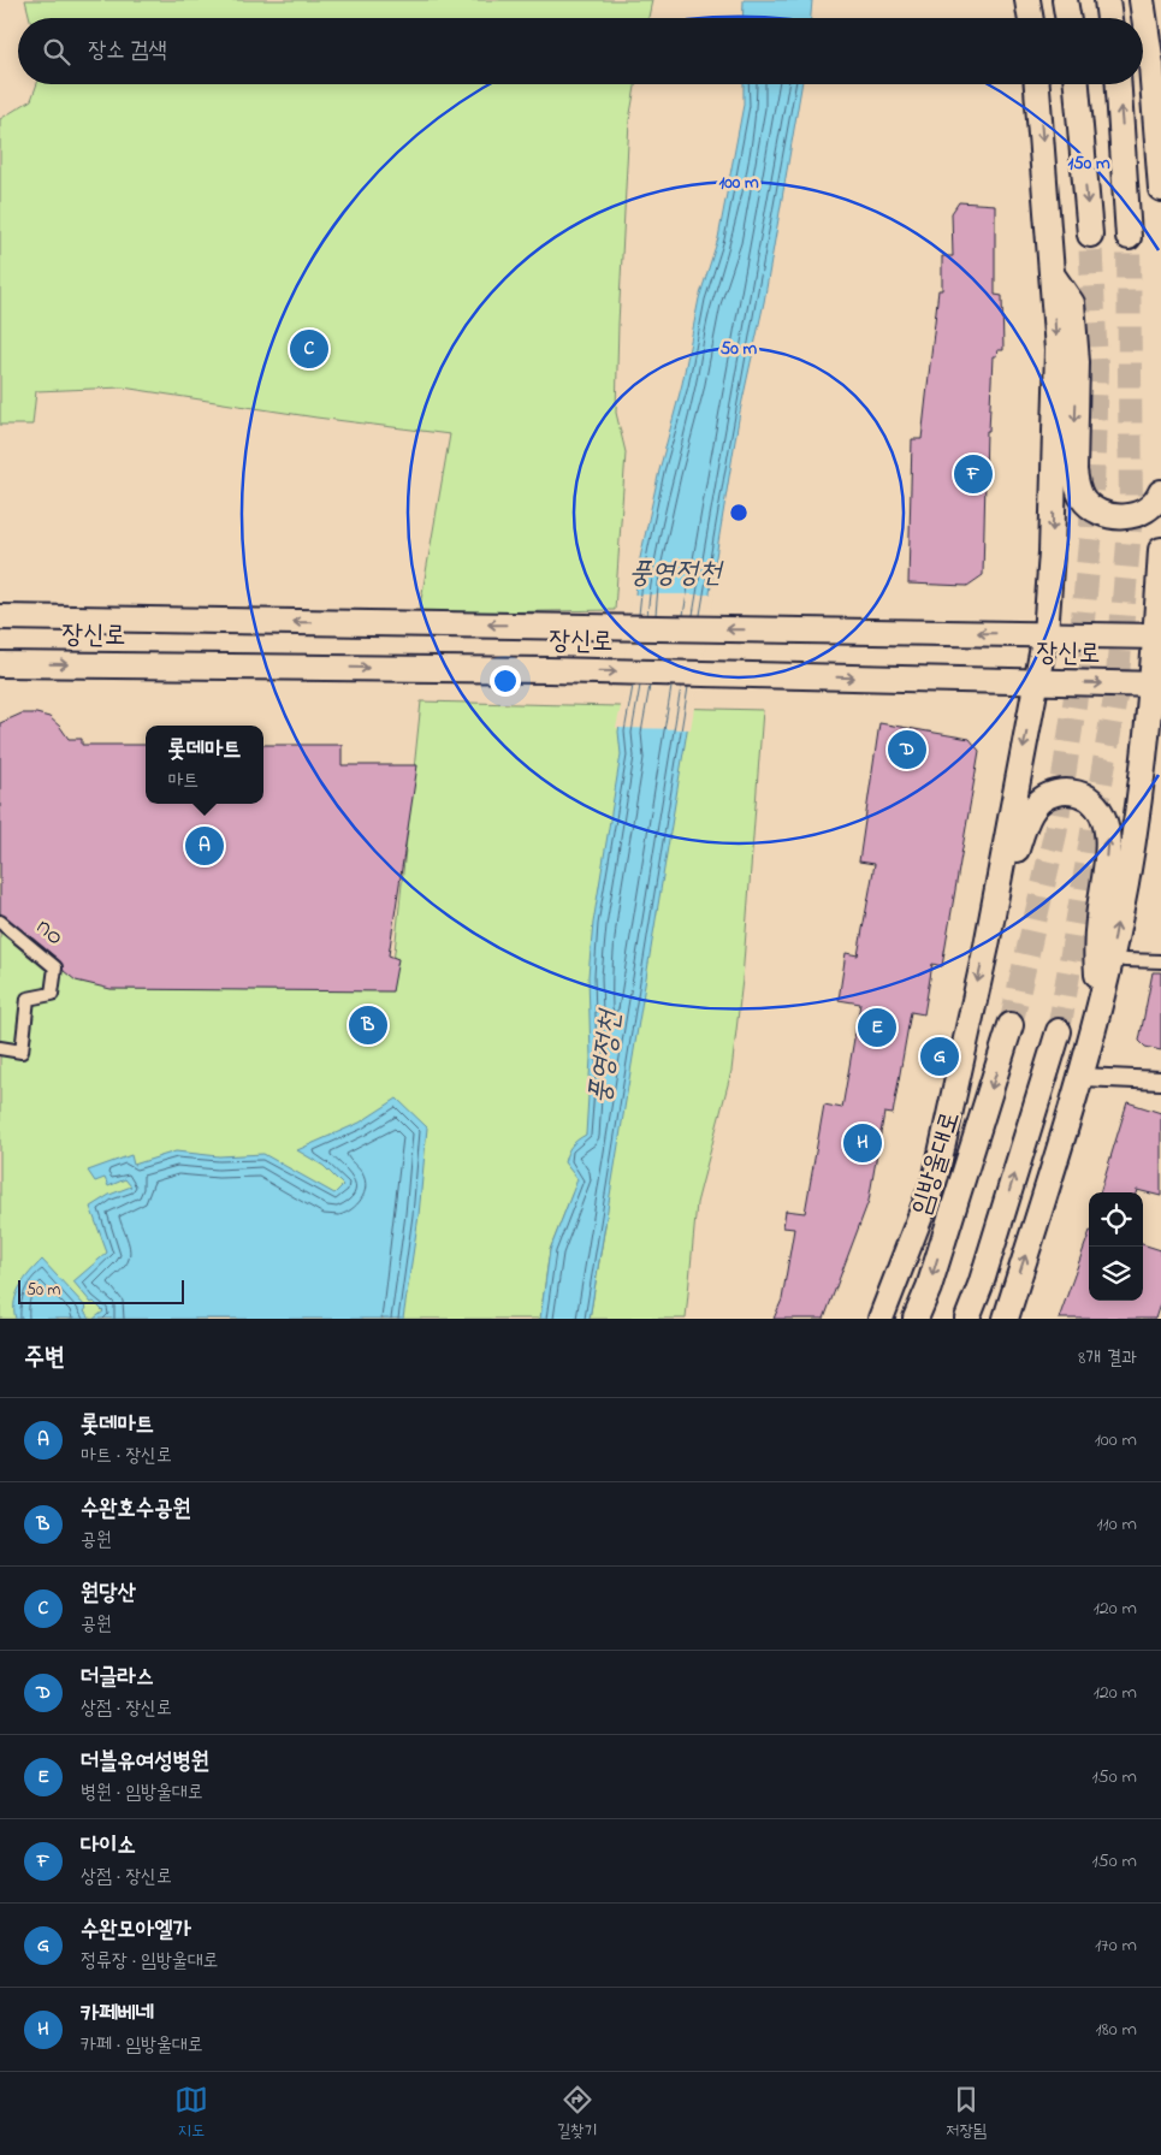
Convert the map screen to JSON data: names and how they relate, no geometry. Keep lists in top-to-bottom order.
{
  "streets": {
    "main road": ["장신로", "임방울대로"],
    "street": ["no"]
  },
  "water": ["풍영정천"],
  "scale_bar": "50 m",
  "page": {
    "search": "장소 검색",
    "pins": [
      "C",
      "F",
      "D",
      "A",
      "B",
      "E",
      "G",
      "H"
    ],
    "popup": ["롯데마트", "마트"],
    "scale": "50 m",
    "heading": ["주변", "8개 결과"],
    "list": [
      {
        "mark": "A",
        "name": "롯데마트",
        "note": "마트 · 장신로",
        "value": "100 m"
      },
      {
        "mark": "B",
        "name": "수완호수공원",
        "note": "공원",
        "value": "110 m"
      },
      {
        "mark": "C",
        "name": "원당산",
        "note": "공원",
        "value": "120 m"
      },
      {
        "mark": "D",
        "name": "더글라스",
        "note": "상점 · 장신로",
        "value": "120 m"
      },
      {
        "mark": "E",
        "name": "더블유여성병원",
        "note": "병원 · 임방울대로",
        "value": "150 m"
      },
      {
        "mark": "F",
        "name": "다이소",
        "note": "상점 · 장신로",
        "value": "150 m"
      },
      {
        "mark": "G",
        "name": "수완모아엘가",
        "note": "정류장 · 임방울대로",
        "value": "170 m"
      },
      {
        "mark": "H",
        "name": "카페베네",
        "note": "카페 · 임방울대로",
        "value": "180 m"
      }
    ],
    "nav": ["지도", "길찾기", "저장됨"]
  },
  "rings": ["150 m", "100 m", "50 m"]
}
